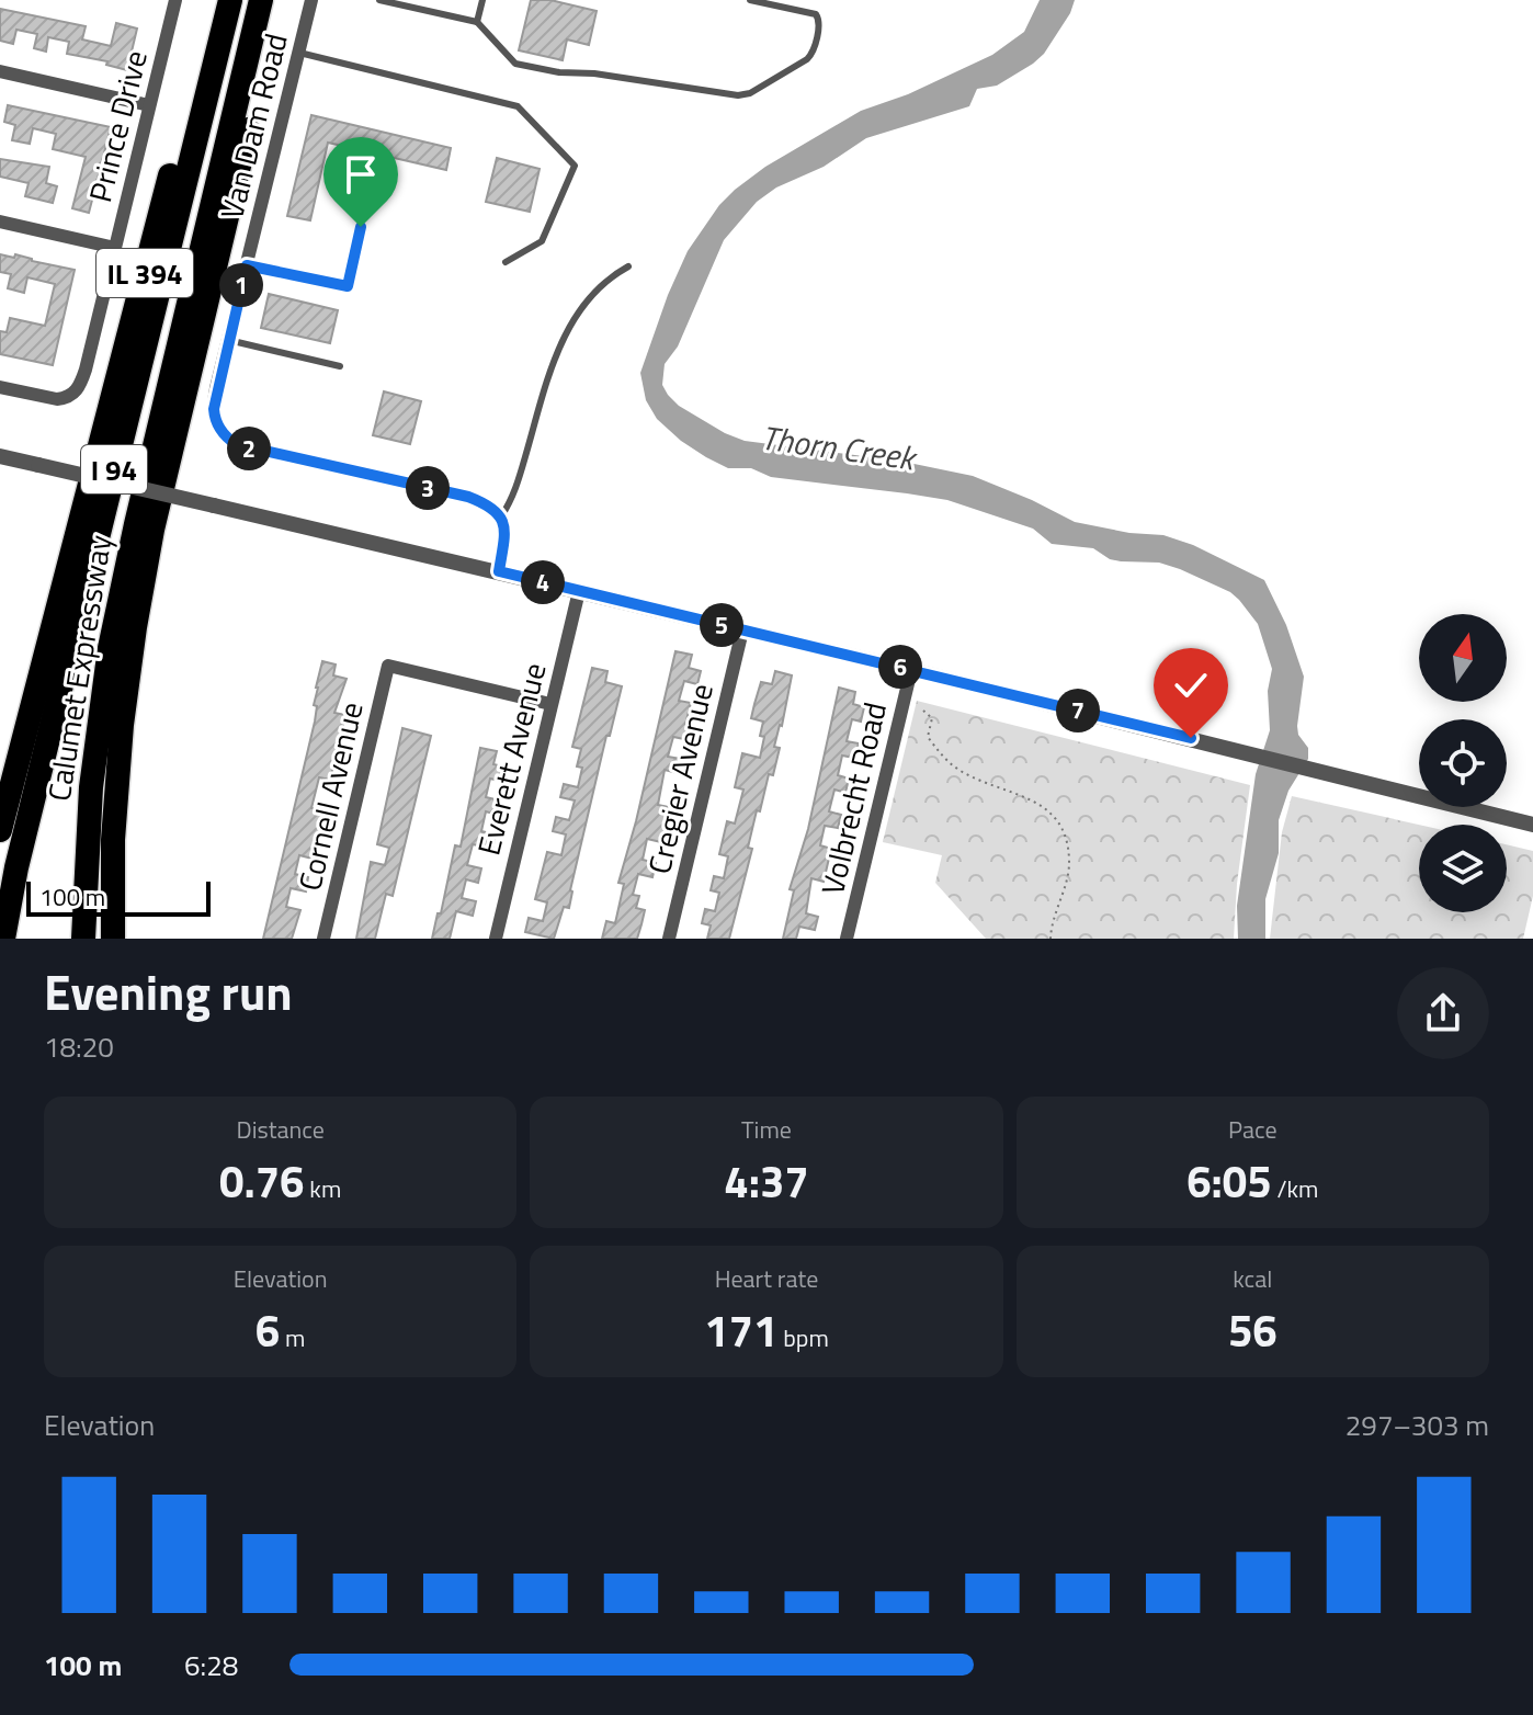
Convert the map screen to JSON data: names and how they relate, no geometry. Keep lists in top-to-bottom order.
{
  "streets": {
    "highway": ["IL 394", "I 94", "Calumet Expressway"],
    "street": [
      "Prince Drive",
      "Van Dam Road",
      "Everett Avenue",
      "Cregier Avenue",
      "Cornell Avenue",
      "Volbrecht Road"
    ]
  },
  "crossings": [
    ["Everett Avenue", "Cornell Avenue"]
  ],
  "water": ["Thorn Creek"],
  "scale_bar": "100 m",
  "north": "top",
  "page": {
    "pins": [
      "1",
      "2",
      "3",
      "4",
      "5",
      "6",
      "7"
    ],
    "scale": "100 m",
    "heading": ["Evening run", "18:20"],
    "stats": [
      ["Distance", "0.76 km"],
      ["Time", "4:37"],
      ["Pace", "6:05 /km"],
      ["Elevation", "6 m"],
      ["Heart rate", "171 bpm"],
      ["kcal", "56"]
    ],
    "chart": ["Elevation", "297–303 m"],
    "list": [
      {
        "name": "100 m",
        "note": "6:28"
      }
    ]
  }
}
